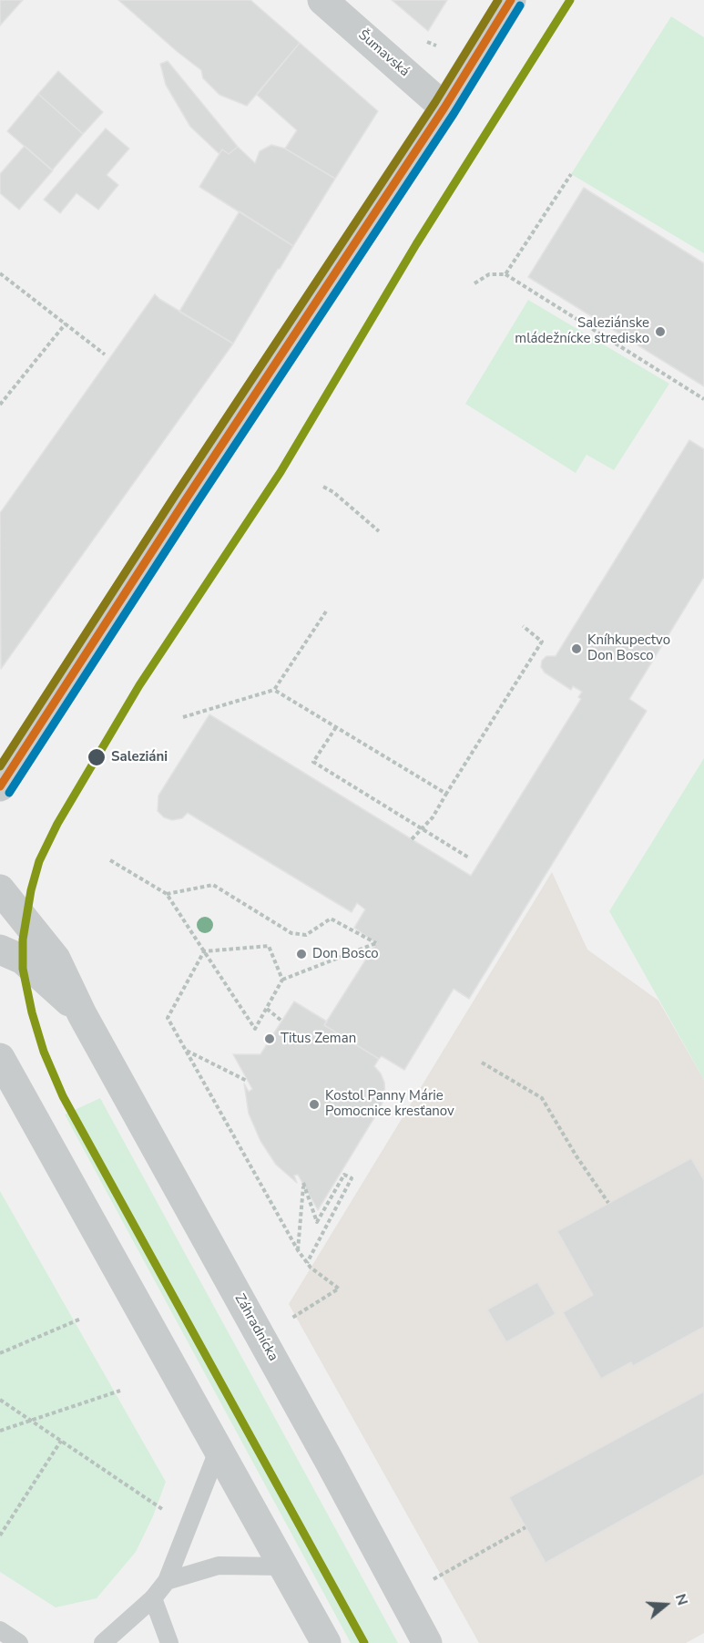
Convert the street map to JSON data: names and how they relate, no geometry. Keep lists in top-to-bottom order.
{
  "streets": {
    "street": ["Šumavská", "Záhradnícka"]
  },
  "places": [
    "Saleziánske mládežnícke stredisko",
    "Kníhkupectvo Don Bosco",
    "Saleziáni",
    "Don Bosco",
    "Titus Zeman",
    "Kostol Panny Márie Pomocnice kresťanov"
  ],
  "north": "right"
}
